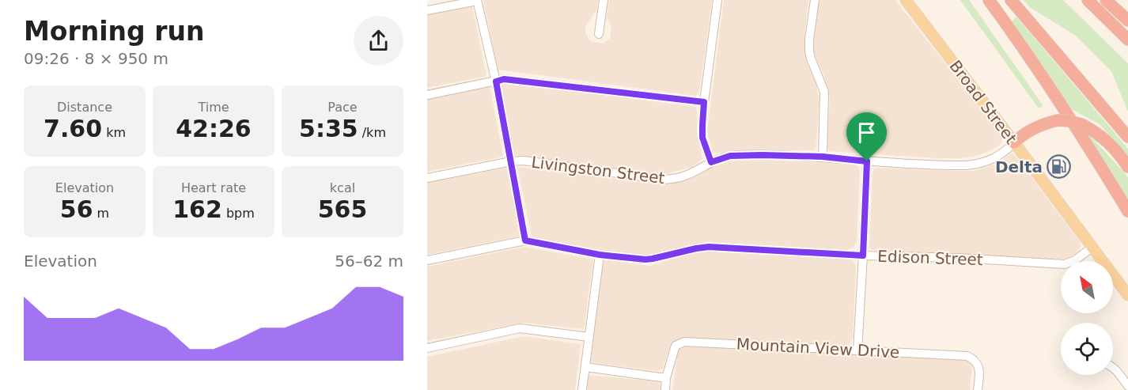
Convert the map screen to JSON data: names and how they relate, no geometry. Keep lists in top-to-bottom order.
{
  "streets": {
    "main road": ["Broad Street"],
    "street": ["Livingston Street", "Edison Street", "Mountain View Drive"]
  },
  "crossings": [
    ["Broad Street", "Livingston Street"],
    ["Broad Street", "Edison Street"]
  ],
  "places": {
    "fuel station": ["Delta"]
  },
  "north": "top left",
  "page": {
    "heading": ["Morning run", "09:26 · 8 × 950 m"],
    "stats": [
      ["Distance", "7.60 km"],
      ["Time", "42:26"],
      ["Pace", "5:35 /km"],
      ["Elevation", "56 m"],
      ["Heart rate", "162 bpm"],
      ["kcal", "565"]
    ],
    "chart": ["Elevation", "56–62 m"]
  }
}
